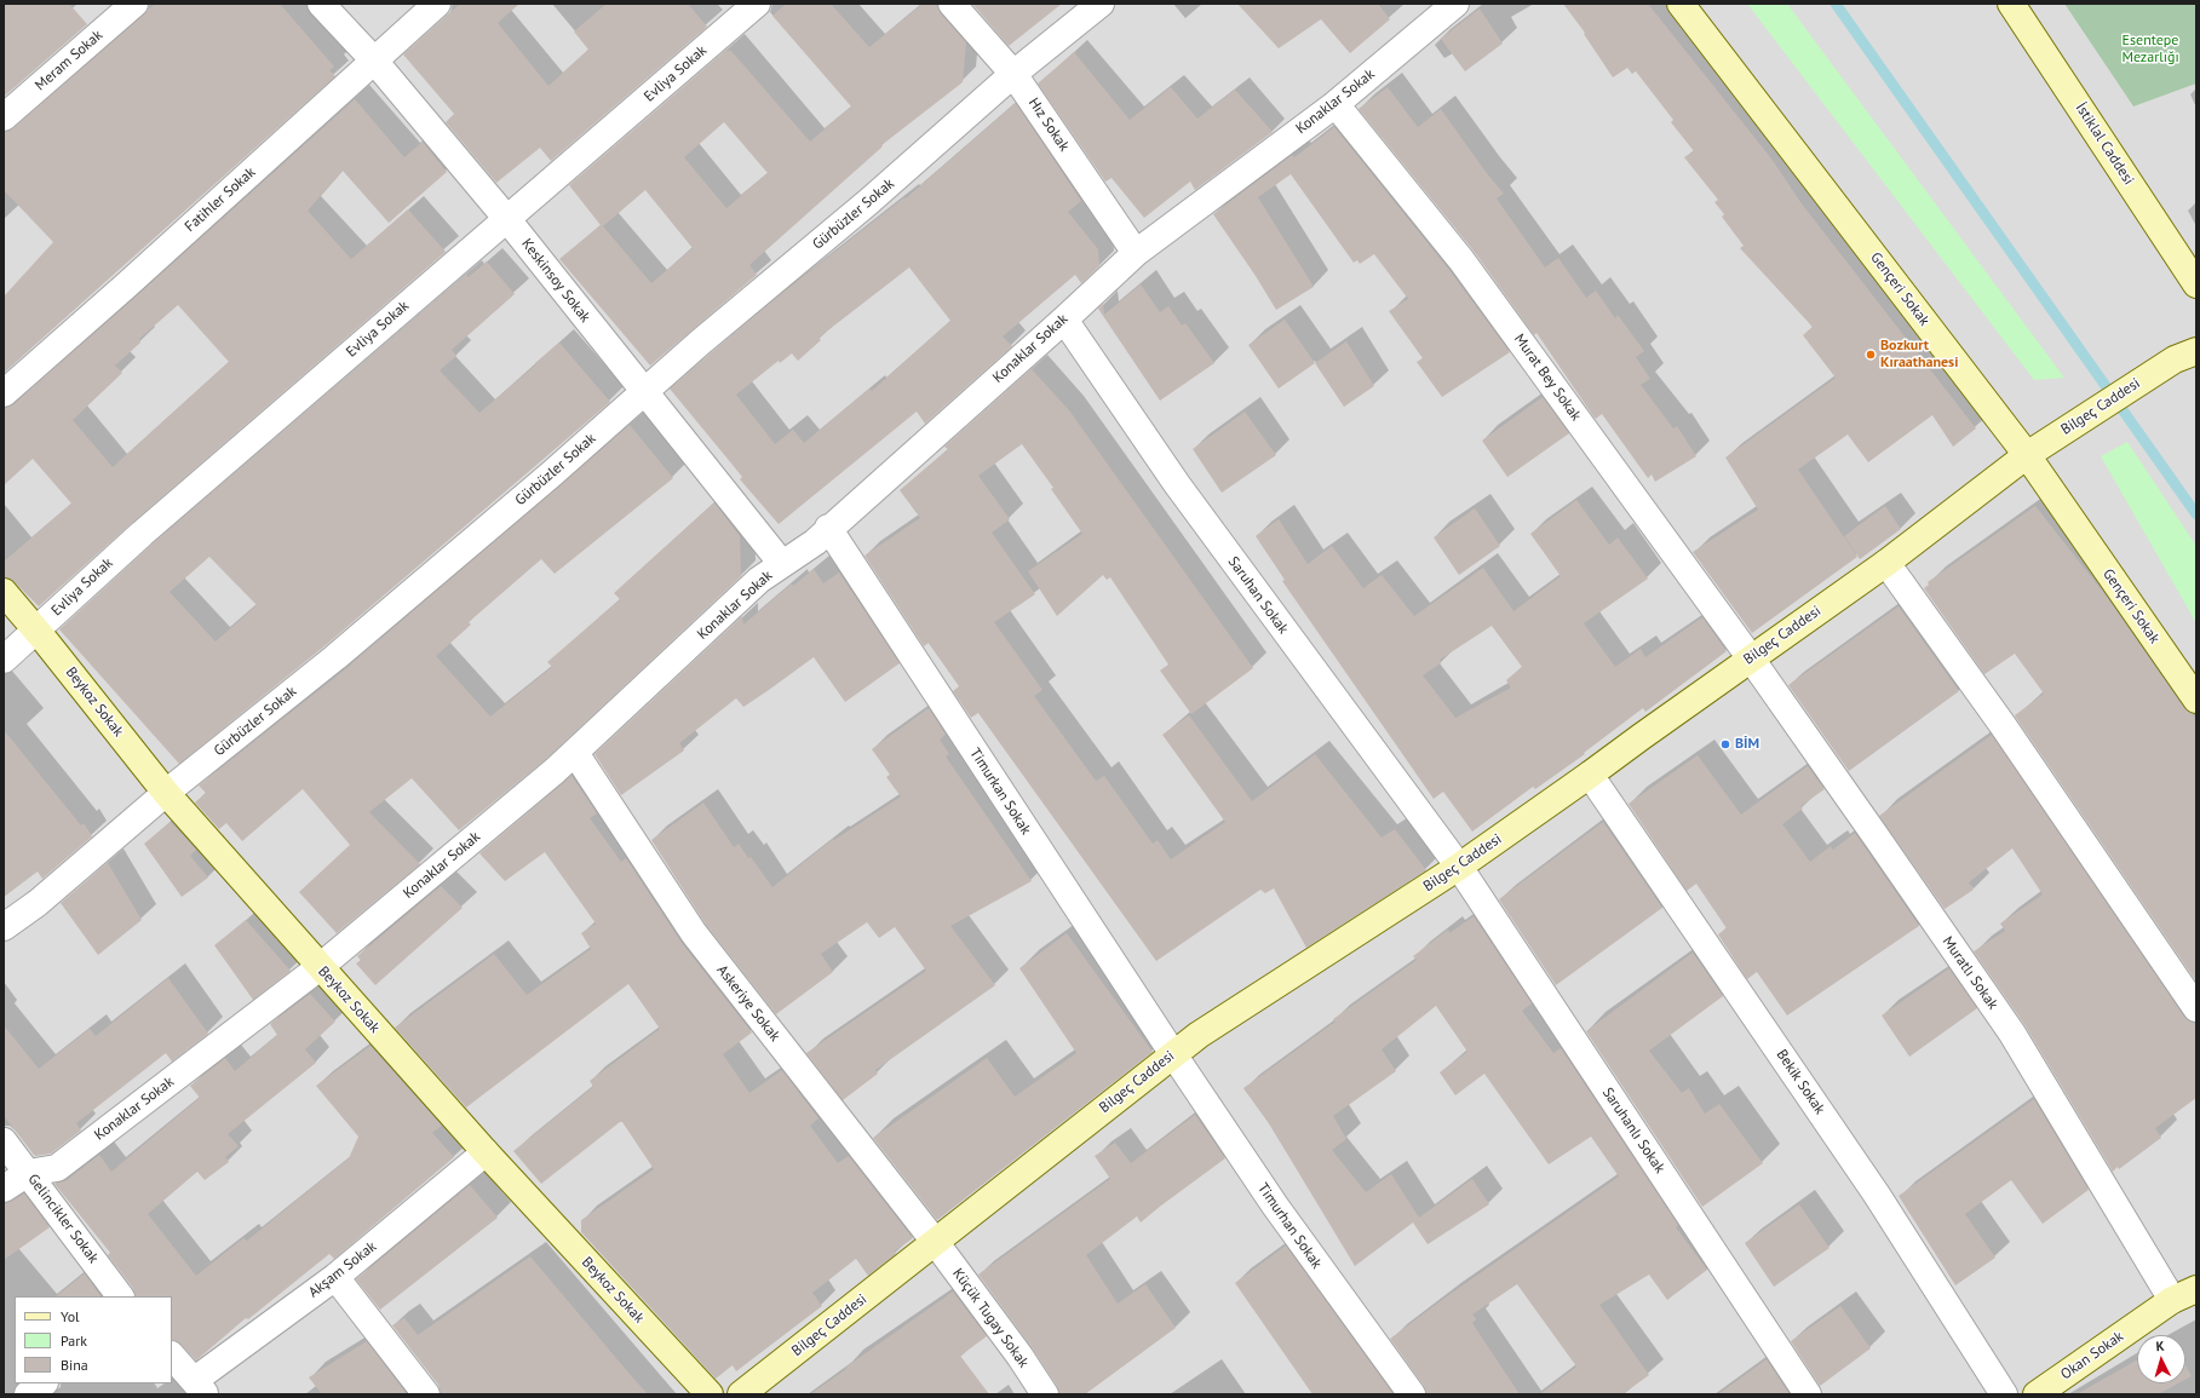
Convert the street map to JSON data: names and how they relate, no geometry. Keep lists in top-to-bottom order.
{
  "streets": {
    "street": [
      "Meram Sokak",
      "Evliya Sokak",
      "Konaklar Sokak",
      "Hız Sokak",
      "İstiklal Caddesi",
      "Fatihler Sokak",
      "Gürbüzler Sokak",
      "Keskinsoy Sokak",
      "Gençeri Sokak",
      "Murat Bey Sokak",
      "Bilgeç Caddesi",
      "Saruhan Sokak",
      "Beykoz Sokak",
      "Timurkan Sokak",
      "Muratlı Sokak",
      "Askeriye Sokak",
      "Bekik Sokak",
      "Saruhanlı Sokak",
      "Gelincikler Sokak",
      "Timurhan Sokak",
      "Akşam Sokak",
      "Küçük Tugay Sokak",
      "Okan Sokak"
    ]
  },
  "crossings": [
    ["Evliya Sokak", "Keskinsoy Sokak"],
    ["Evliya Sokak", "Beykoz Sokak"],
    ["Konaklar Sokak", "Hız Sokak"],
    ["Konaklar Sokak", "Keskinsoy Sokak"],
    ["Konaklar Sokak", "Murat Bey Sokak"],
    ["Konaklar Sokak", "Saruhan Sokak"],
    ["Konaklar Sokak", "Beykoz Sokak"],
    ["Konaklar Sokak", "Timurkan Sokak"],
    ["Konaklar Sokak", "Askeriye Sokak"],
    ["Konaklar Sokak", "Gelincikler Sokak"],
    ["Hız Sokak", "Gürbüzler Sokak"],
    ["Fatihler Sokak", "Keskinsoy Sokak"],
    ["Gürbüzler Sokak", "Keskinsoy Sokak"],
    ["Gürbüzler Sokak", "Beykoz Sokak"],
    ["Gençeri Sokak", "Bilgeç Caddesi"],
    ["Murat Bey Sokak", "Bilgeç Caddesi"],
    ["Murat Bey Sokak", "Muratlı Sokak"],
    ["Bilgeç Caddesi", "Saruhan Sokak"],
    ["Bilgeç Caddesi", "Timurkan Sokak"],
    ["Bilgeç Caddesi", "Muratlı Sokak"],
    ["Bilgeç Caddesi", "Askeriye Sokak"],
    ["Bilgeç Caddesi", "Bekik Sokak"],
    ["Bilgeç Caddesi", "Saruhanlı Sokak"],
    ["Bilgeç Caddesi", "Timurhan Sokak"],
    ["Bilgeç Caddesi", "Küçük Tugay Sokak"],
    ["Saruhan Sokak", "Saruhanlı Sokak"],
    ["Beykoz Sokak", "Akşam Sokak"],
    ["Timurkan Sokak", "Timurhan Sokak"],
    ["Muratlı Sokak", "Okan Sokak"],
    ["Askeriye Sokak", "Küçük Tugay Sokak"]
  ],
  "parks": ["Esentepe Mezarlığı"],
  "places": ["Bozkurt Kıraathanesi", "BİM"],
  "legend": ["Yol", "Park", "Bina"],
  "north": "top"
}
